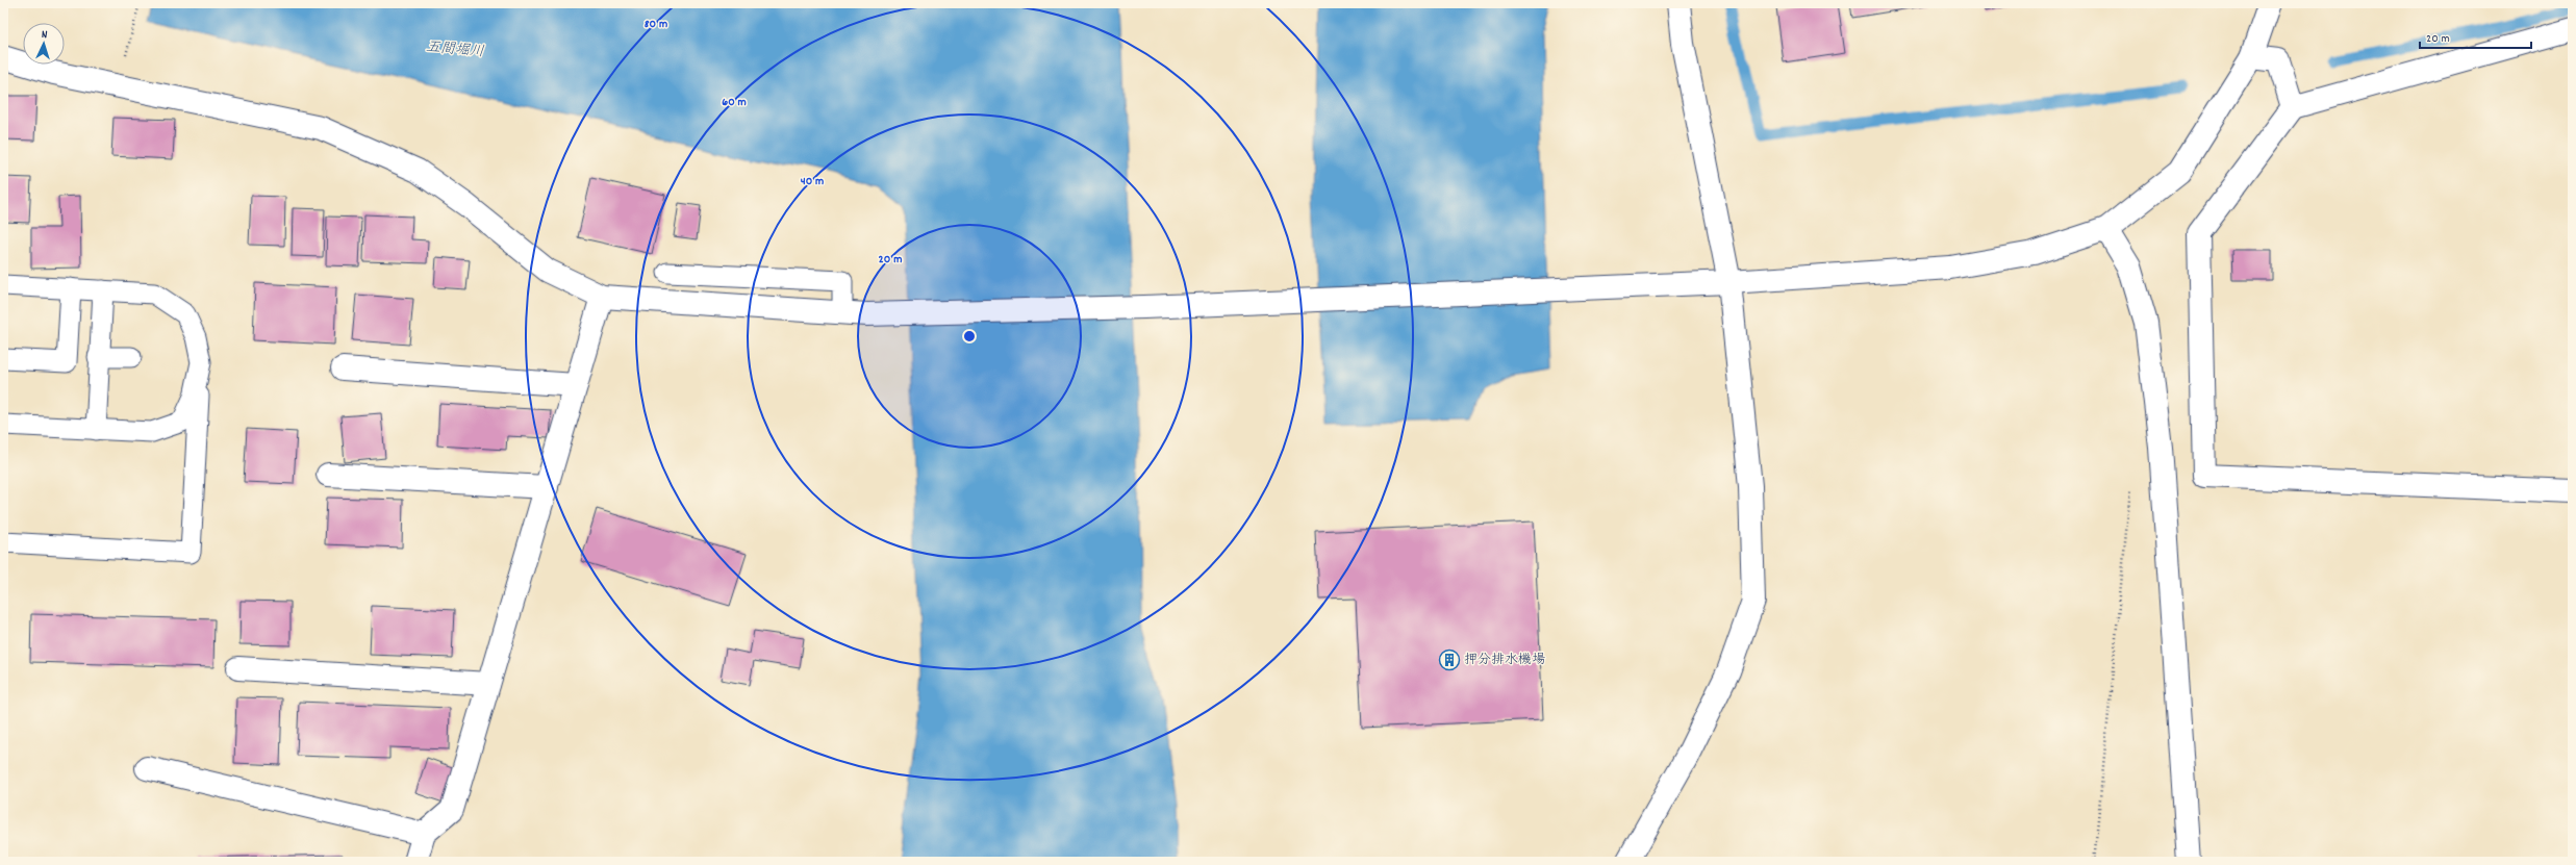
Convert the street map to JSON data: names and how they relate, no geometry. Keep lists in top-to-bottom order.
{
  "water": ["五間堀川"],
  "places": {
    "building": ["押分排水機場"]
  },
  "scale_bar": "20 m",
  "north": "top",
  "rings": [
    "80 m",
    "60 m",
    "40 m",
    "20 m"
  ]
}
